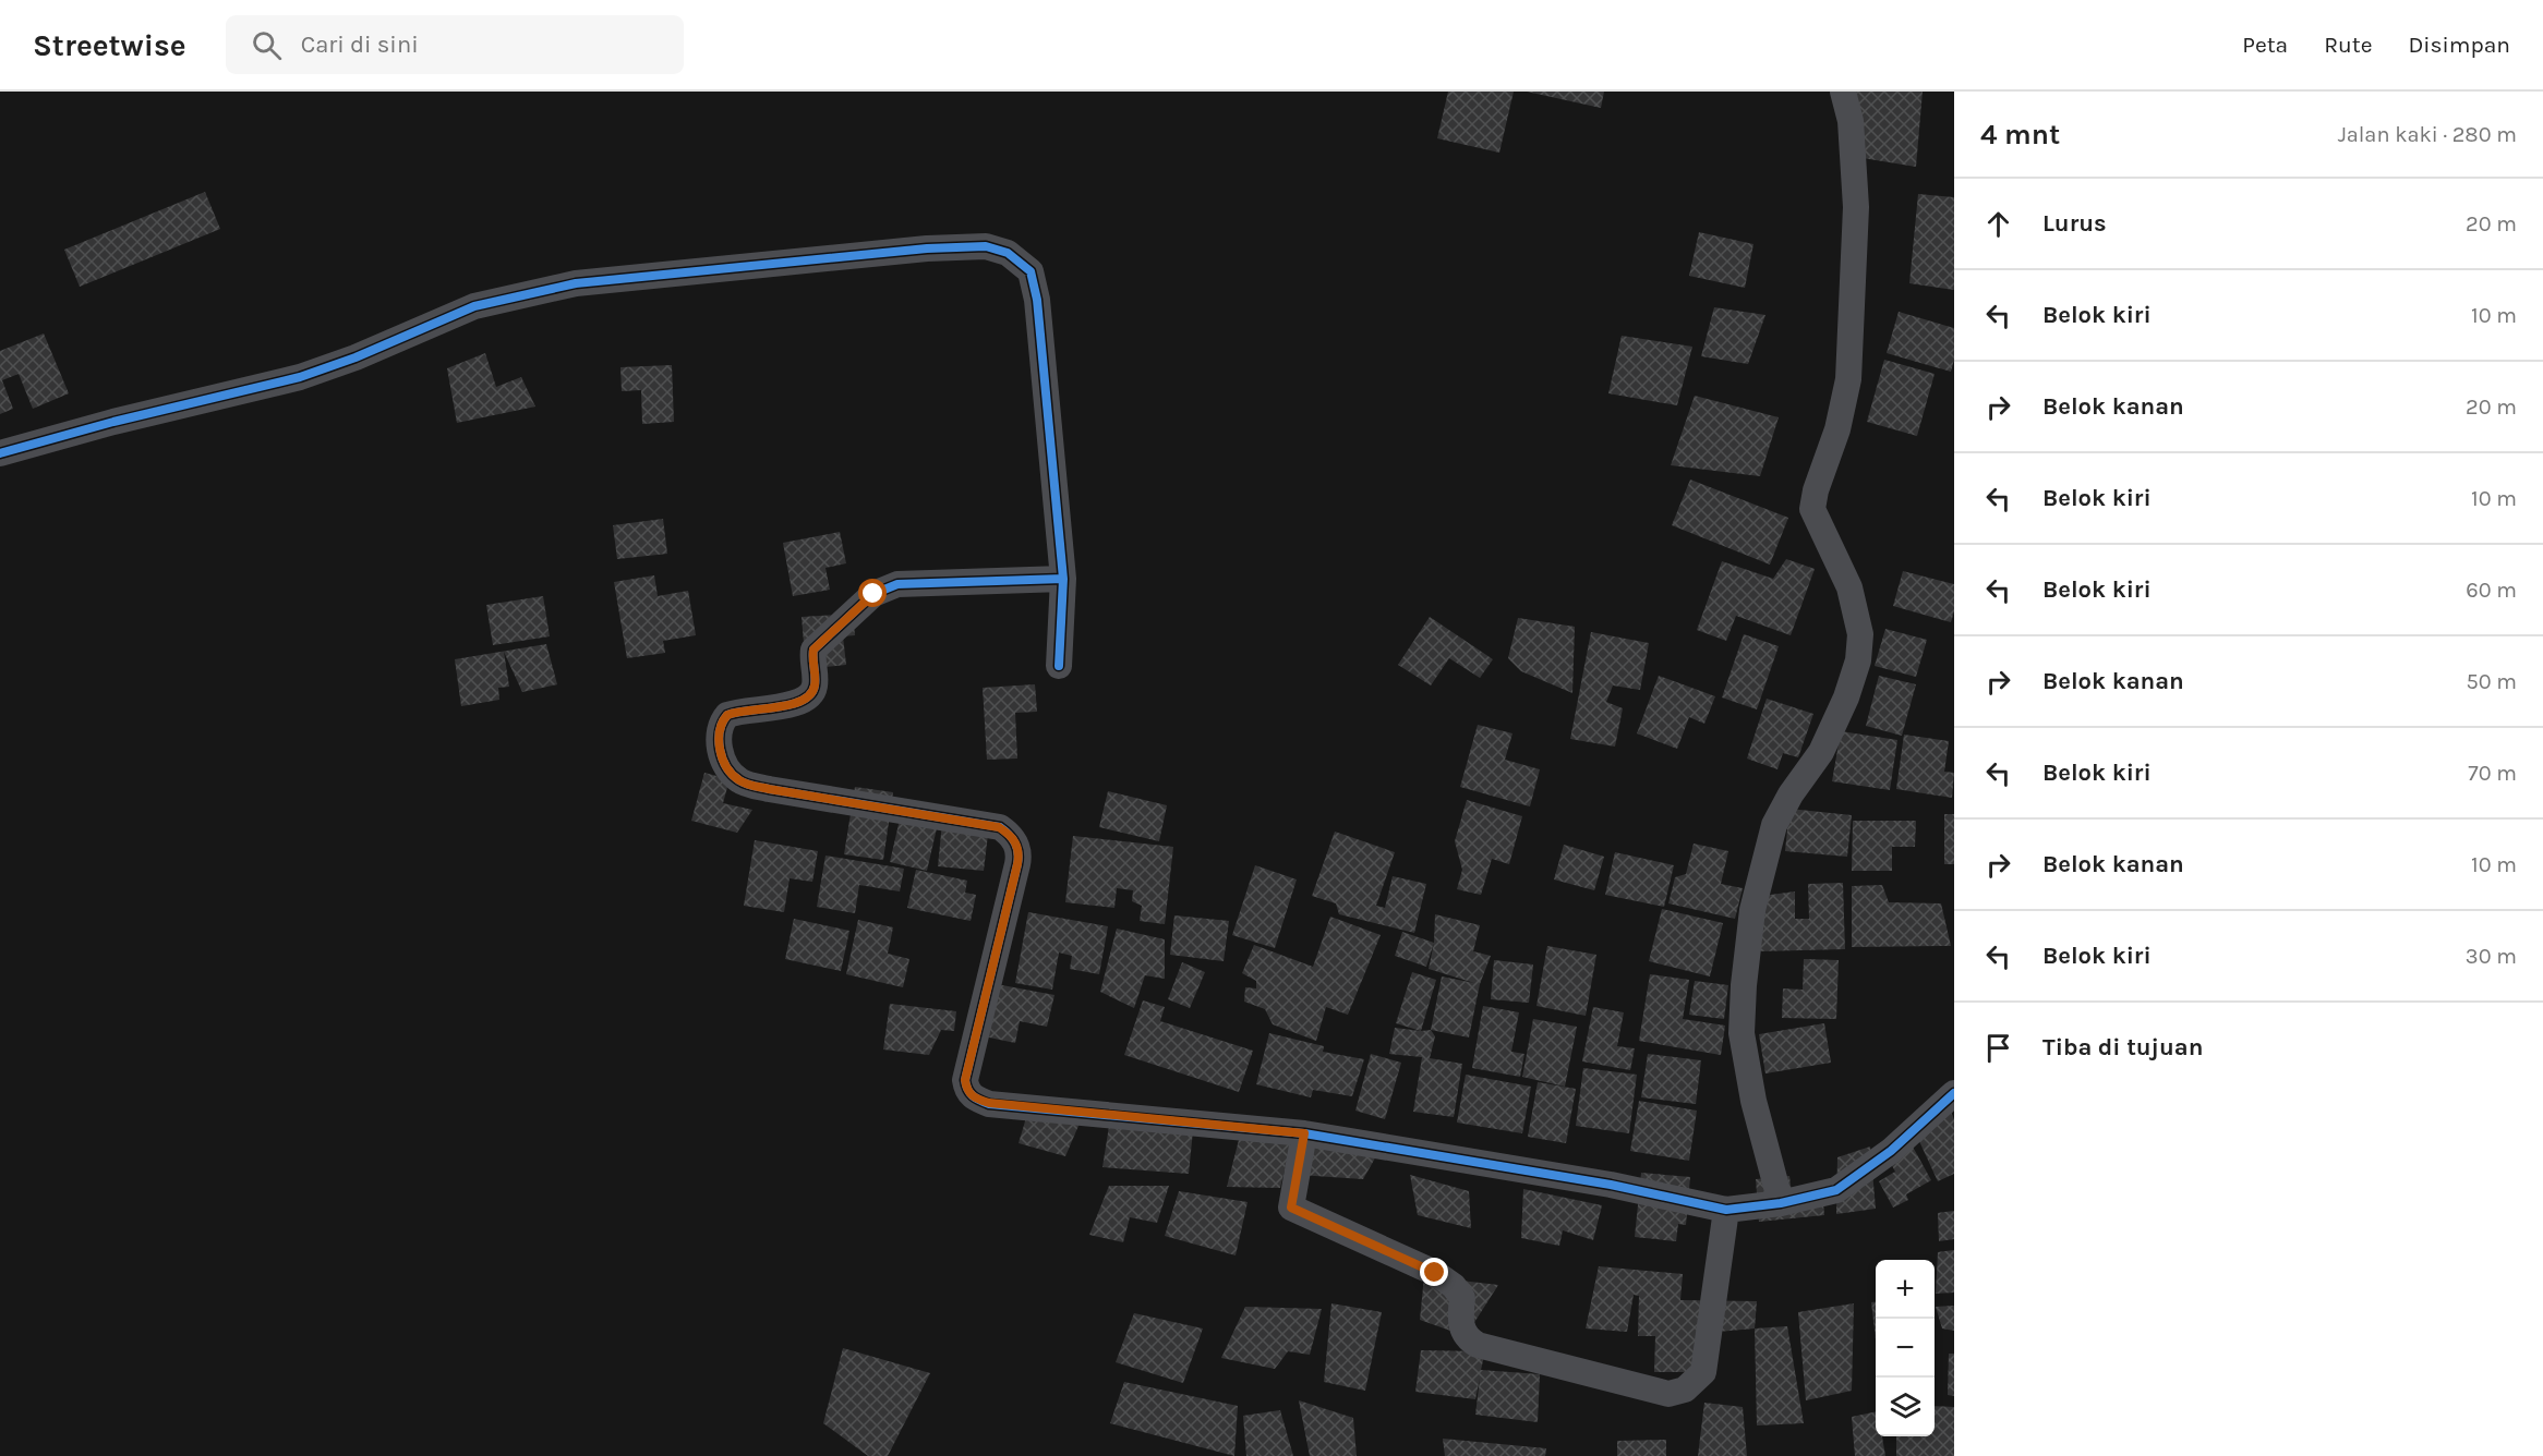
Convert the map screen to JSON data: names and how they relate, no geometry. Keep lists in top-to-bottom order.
{
  "page": {
    "header": "Streetwise",
    "search": "Cari di sini",
    "nav": ["Peta", "Rute", "Disimpan"],
    "heading": ["4 mnt", "Jalan kaki · 280 m"],
    "list": [
      ["Lurus", "20 m"],
      ["Belok kiri", "10 m"],
      ["Belok kanan", "20 m"],
      ["Belok kiri", "10 m"],
      ["Belok kiri", "60 m"],
      ["Belok kanan", "50 m"],
      ["Belok kiri", "70 m"],
      ["Belok kanan", "10 m"],
      ["Belok kiri", "30 m"],
      "Tiba di tujuan"
    ],
    "map_buttons": ["+", "−"]
  }
}
